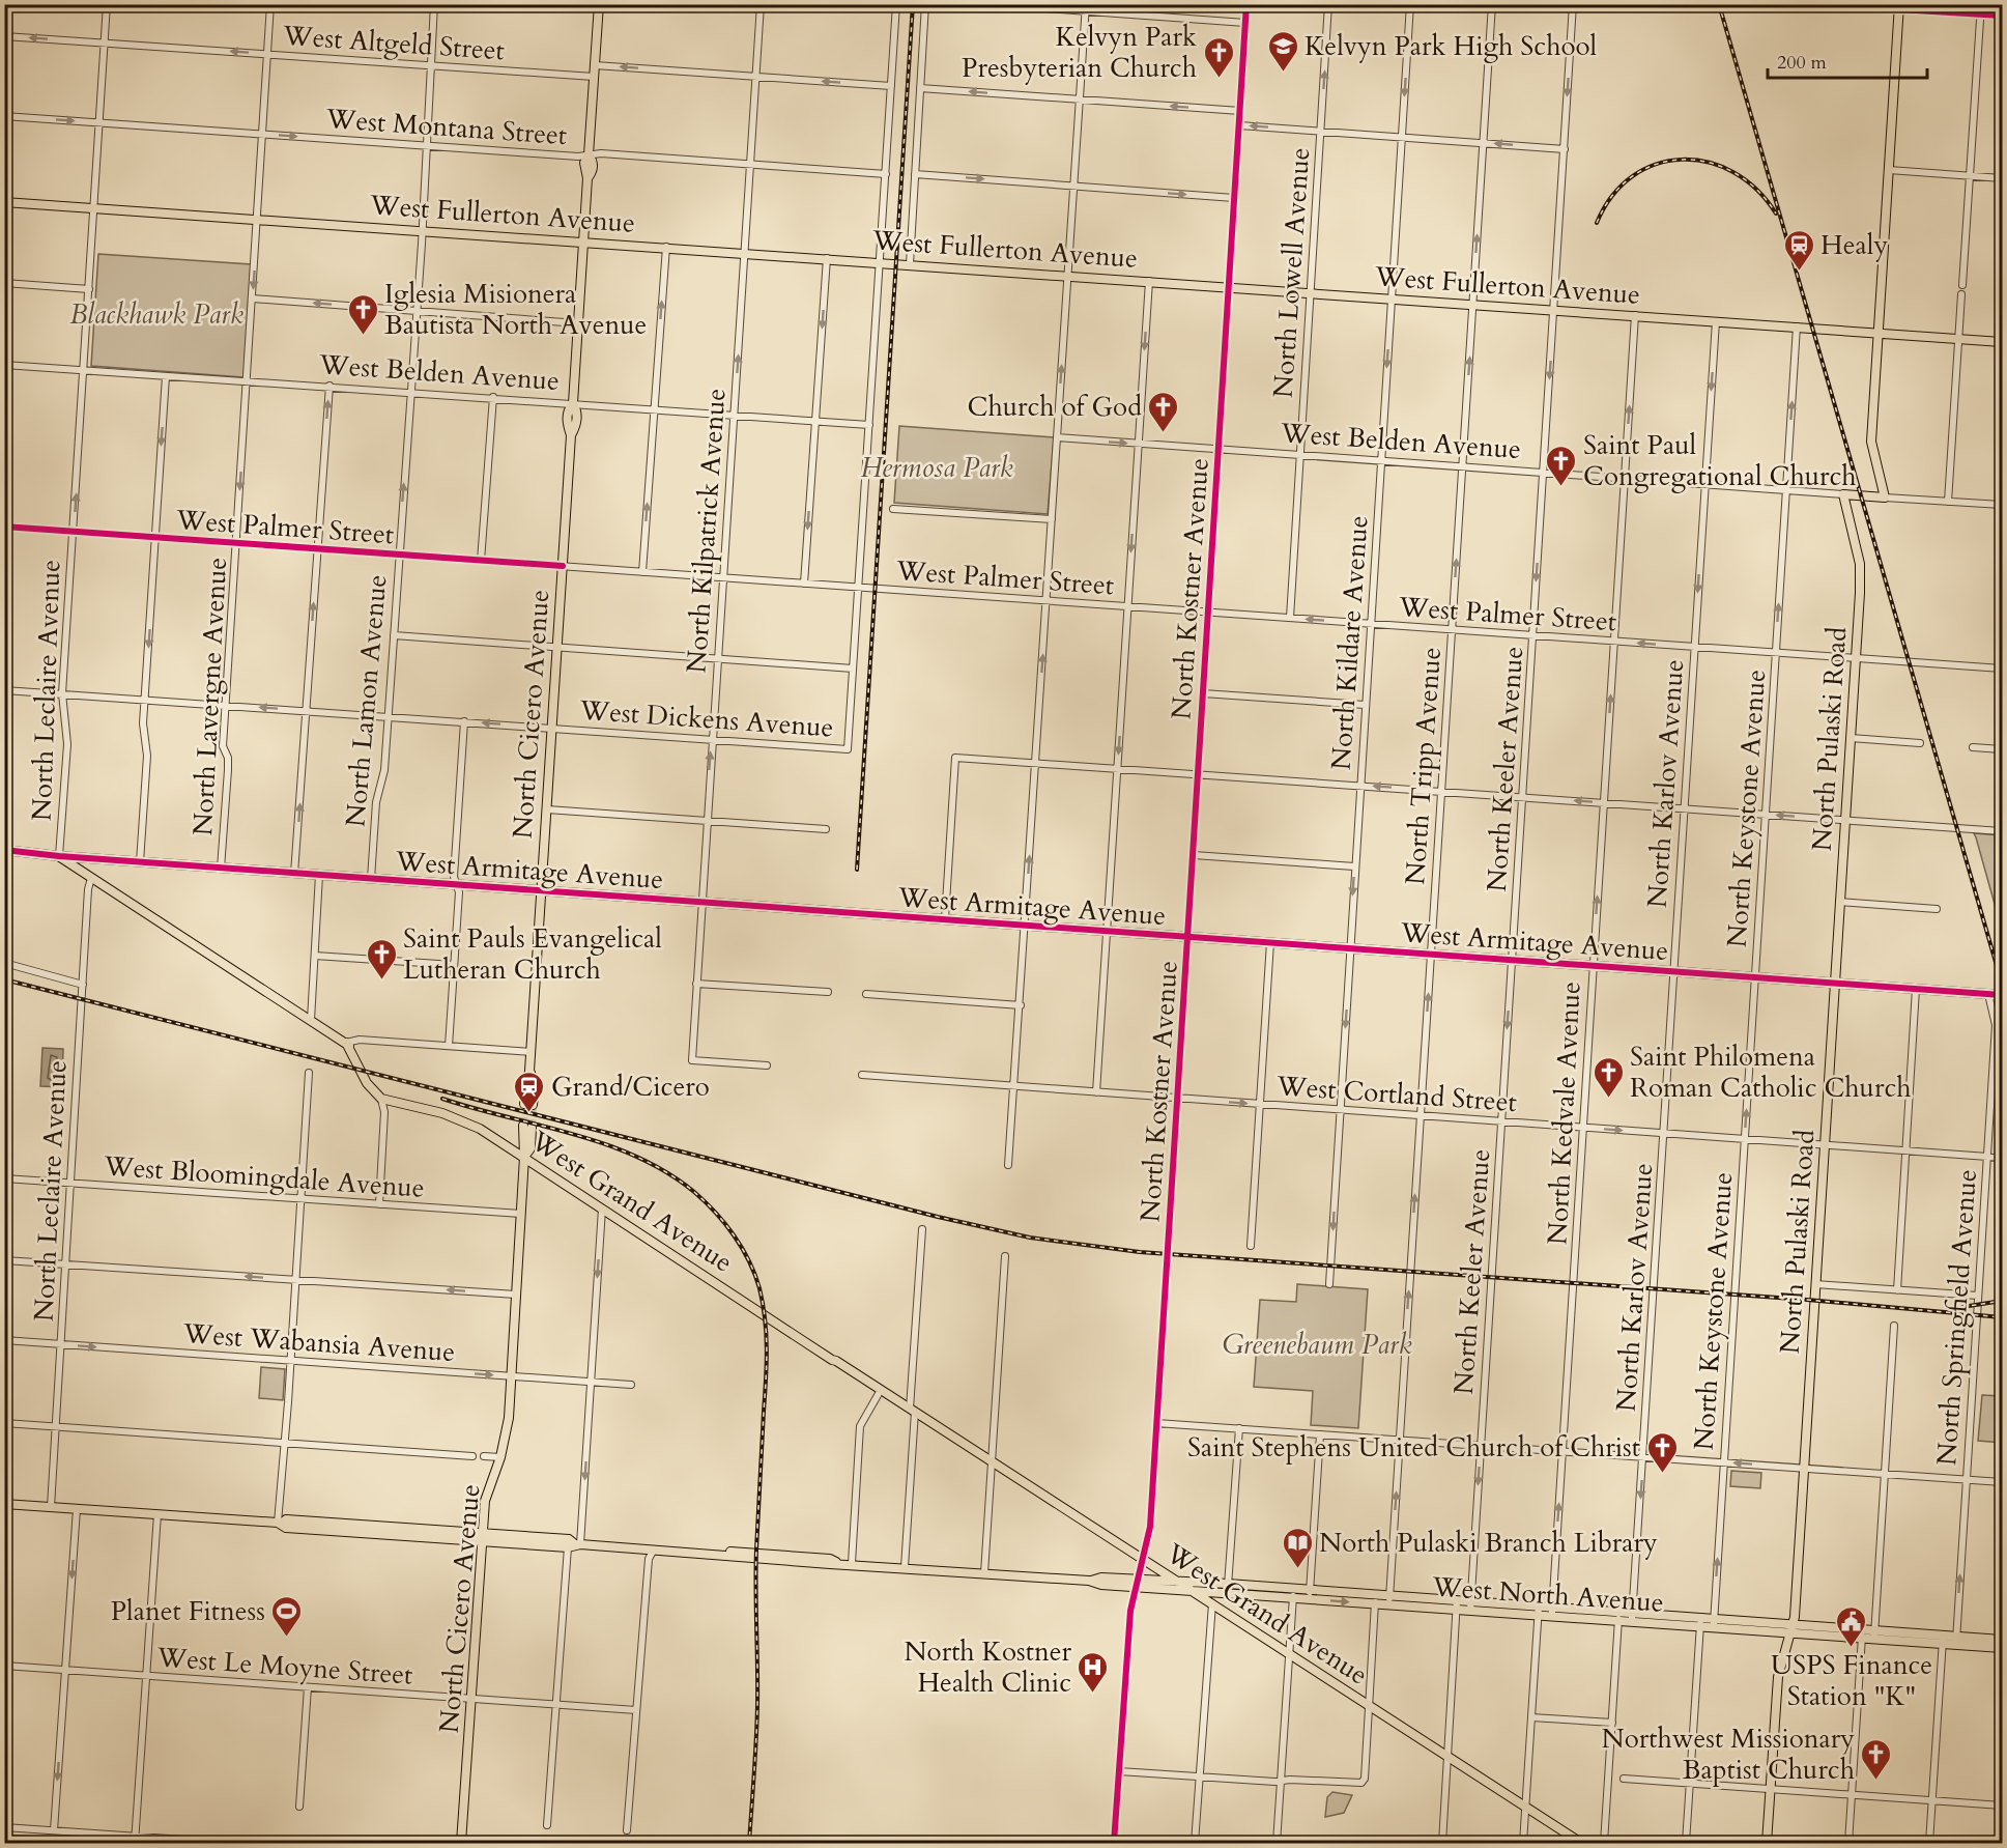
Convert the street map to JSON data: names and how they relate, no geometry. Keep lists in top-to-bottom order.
{
  "streets": {
    "main road": [
      "West Fullerton Avenue",
      "West Belden Avenue",
      "North Cicero Avenue",
      "North Pulaski Road",
      "West Armitage Avenue",
      "West Grand Avenue",
      "West North Avenue"
    ],
    "street": [
      "West Altgeld Street",
      "West Montana Street",
      "North Lowell Avenue",
      "West Palmer Street",
      "North Kilpatrick Avenue",
      "North Kostner Avenue",
      "North Kildare Avenue",
      "North Leclaire Avenue",
      "North Lavergne Avenue",
      "North Lamon Avenue",
      "West Dickens Avenue",
      "North Tripp Avenue",
      "North Keeler Avenue",
      "North Karlov Avenue",
      "North Keystone Avenue",
      "West Cortland Street",
      "North Kedvale Avenue",
      "West Bloomingdale Avenue",
      "North Springfield Avenue",
      "West Wabansia Avenue",
      "West Le Moyne Street"
    ]
  },
  "crossings": [
    ["West Altgeld Street", "North Leclaire Avenue"],
    ["West Altgeld Street", "North Lavergne Avenue"],
    ["West Altgeld Street", "North Lamon Avenue"],
    ["West Altgeld Street", "North Cicero Avenue"],
    ["West Montana Street", "North Kilpatrick Avenue"],
    ["West Montana Street", "North Leclaire Avenue"],
    ["West Montana Street", "North Lavergne Avenue"],
    ["West Montana Street", "North Lamon Avenue"],
    ["West Montana Street", "North Cicero Avenue"],
    ["West Fullerton Avenue", "North Lowell Avenue"],
    ["West Fullerton Avenue", "North Kilpatrick Avenue"],
    ["West Fullerton Avenue", "North Kostner Avenue"],
    ["West Fullerton Avenue", "North Kildare Avenue"],
    ["West Fullerton Avenue", "North Leclaire Avenue"],
    ["West Fullerton Avenue", "North Lavergne Avenue"],
    ["West Fullerton Avenue", "North Lamon Avenue"],
    ["West Fullerton Avenue", "North Cicero Avenue"],
    ["West Fullerton Avenue", "North Tripp Avenue"],
    ["West Fullerton Avenue", "North Keeler Avenue"],
    ["West Fullerton Avenue", "North Karlov Avenue"],
    ["West Fullerton Avenue", "North Keystone Avenue"],
    ["West Fullerton Avenue", "North Kedvale Avenue"],
    ["North Lowell Avenue", "West Belden Avenue"],
    ["North Lowell Avenue", "West Palmer Street"],
    ["West Belden Avenue", "North Kilpatrick Avenue"],
    ["West Belden Avenue", "North Kostner Avenue"],
    ["West Belden Avenue", "North Kildare Avenue"],
    ["West Belden Avenue", "North Leclaire Avenue"],
    ["West Belden Avenue", "North Lavergne Avenue"],
    ["West Belden Avenue", "North Lamon Avenue"],
    ["West Belden Avenue", "North Cicero Avenue"],
    ["West Belden Avenue", "North Pulaski Road"],
    ["West Belden Avenue", "North Tripp Avenue"],
    ["West Belden Avenue", "North Keeler Avenue"],
    ["West Belden Avenue", "North Karlov Avenue"],
    ["West Belden Avenue", "North Keystone Avenue"],
    ["West Belden Avenue", "North Kedvale Avenue"],
    ["West Palmer Street", "North Kilpatrick Avenue"],
    ["West Palmer Street", "North Kostner Avenue"],
    ["West Palmer Street", "North Kildare Avenue"],
    ["West Palmer Street", "North Leclaire Avenue"],
    ["West Palmer Street", "North Lavergne Avenue"],
    ["West Palmer Street", "North Lamon Avenue"],
    ["West Palmer Street", "North Cicero Avenue"],
    ["West Palmer Street", "North Pulaski Road"],
    ["West Palmer Street", "North Tripp Avenue"],
    ["West Palmer Street", "North Keeler Avenue"],
    ["West Palmer Street", "North Karlov Avenue"],
    ["West Palmer Street", "North Keystone Avenue"],
    ["West Palmer Street", "North Kedvale Avenue"],
    ["North Kilpatrick Avenue", "West Dickens Avenue"],
    ["North Kilpatrick Avenue", "West Armitage Avenue"],
    ["North Kostner Avenue", "West Armitage Avenue"],
    ["North Kostner Avenue", "West Cortland Street"],
    ["North Kostner Avenue", "West Grand Avenue"],
    ["North Kostner Avenue", "West North Avenue"],
    ["North Kildare Avenue", "West Armitage Avenue"],
    ["North Kildare Avenue", "West Cortland Street"],
    ["North Leclaire Avenue", "West Dickens Avenue"],
    ["North Leclaire Avenue", "West Armitage Avenue"],
    ["North Leclaire Avenue", "West Bloomingdale Avenue"],
    ["North Leclaire Avenue", "West Wabansia Avenue"],
    ["North Leclaire Avenue", "West North Avenue"],
    ["North Lavergne Avenue", "West Dickens Avenue"],
    ["North Lavergne Avenue", "West Armitage Avenue"],
    ["North Lamon Avenue", "West Dickens Avenue"],
    ["North Lamon Avenue", "West Armitage Avenue"],
    ["North Cicero Avenue", "West Dickens Avenue"],
    ["North Cicero Avenue", "West Armitage Avenue"],
    ["North Cicero Avenue", "West Bloomingdale Avenue"],
    ["North Cicero Avenue", "West Grand Avenue"],
    ["North Cicero Avenue", "West Wabansia Avenue"],
    ["North Cicero Avenue", "West North Avenue"],
    ["North Cicero Avenue", "West Le Moyne Street"],
    ["North Pulaski Road", "West Armitage Avenue"],
    ["North Pulaski Road", "West Cortland Street"],
    ["North Pulaski Road", "West North Avenue"],
    ["North Tripp Avenue", "West Armitage Avenue"],
    ["North Tripp Avenue", "West Cortland Street"],
    ["North Tripp Avenue", "West North Avenue"],
    ["North Keeler Avenue", "West Armitage Avenue"],
    ["North Keeler Avenue", "West Cortland Street"],
    ["North Keeler Avenue", "West North Avenue"],
    ["North Karlov Avenue", "West Armitage Avenue"],
    ["North Karlov Avenue", "West Cortland Street"],
    ["North Karlov Avenue", "West North Avenue"],
    ["North Keystone Avenue", "West Armitage Avenue"],
    ["North Keystone Avenue", "West Cortland Street"],
    ["North Keystone Avenue", "West North Avenue"],
    ["West Armitage Avenue", "North Kedvale Avenue"],
    ["West Armitage Avenue", "North Springfield Avenue"],
    ["West Cortland Street", "North Kedvale Avenue"],
    ["West Cortland Street", "North Springfield Avenue"],
    ["North Kedvale Avenue", "West North Avenue"],
    ["West Grand Avenue", "West North Avenue"],
    ["North Springfield Avenue", "West North Avenue"]
  ],
  "one_way": [
    "West Altgeld Street",
    "North Kildare Avenue",
    "North Tripp Avenue",
    "North Keeler Avenue",
    "North Karlov Avenue",
    "North Keystone Avenue",
    "North Kedvale Avenue",
    "West Wabansia Avenue"
  ],
  "parks": ["Blackhawk Park", "Hermosa Park", "Greenebaum Park"],
  "places": {
    "school or university": ["Kelvyn Park High School"],
    "church": [
      "Kelvyn Park Presbyterian Church",
      "Iglesia Misionera Bautista North Avenue",
      "Church of God",
      "Saint Paul Congregational Church",
      "Saint Pauls Evangelical Lutheran Church",
      "Saint Philomena Roman Catholic Church",
      "Saint Stephens United Church of Christ",
      "Northwest Missionary Baptist Church"
    ],
    "station": ["Healy", "Grand/Cicero"],
    "library": ["North Pulaski Branch Library"],
    "sports": ["Planet Fitness"],
    "public building": ["USPS Finance Station \"K\""],
    "hospital": ["North Kostner Health Clinic"]
  },
  "scale_bar": "200 m"
}
